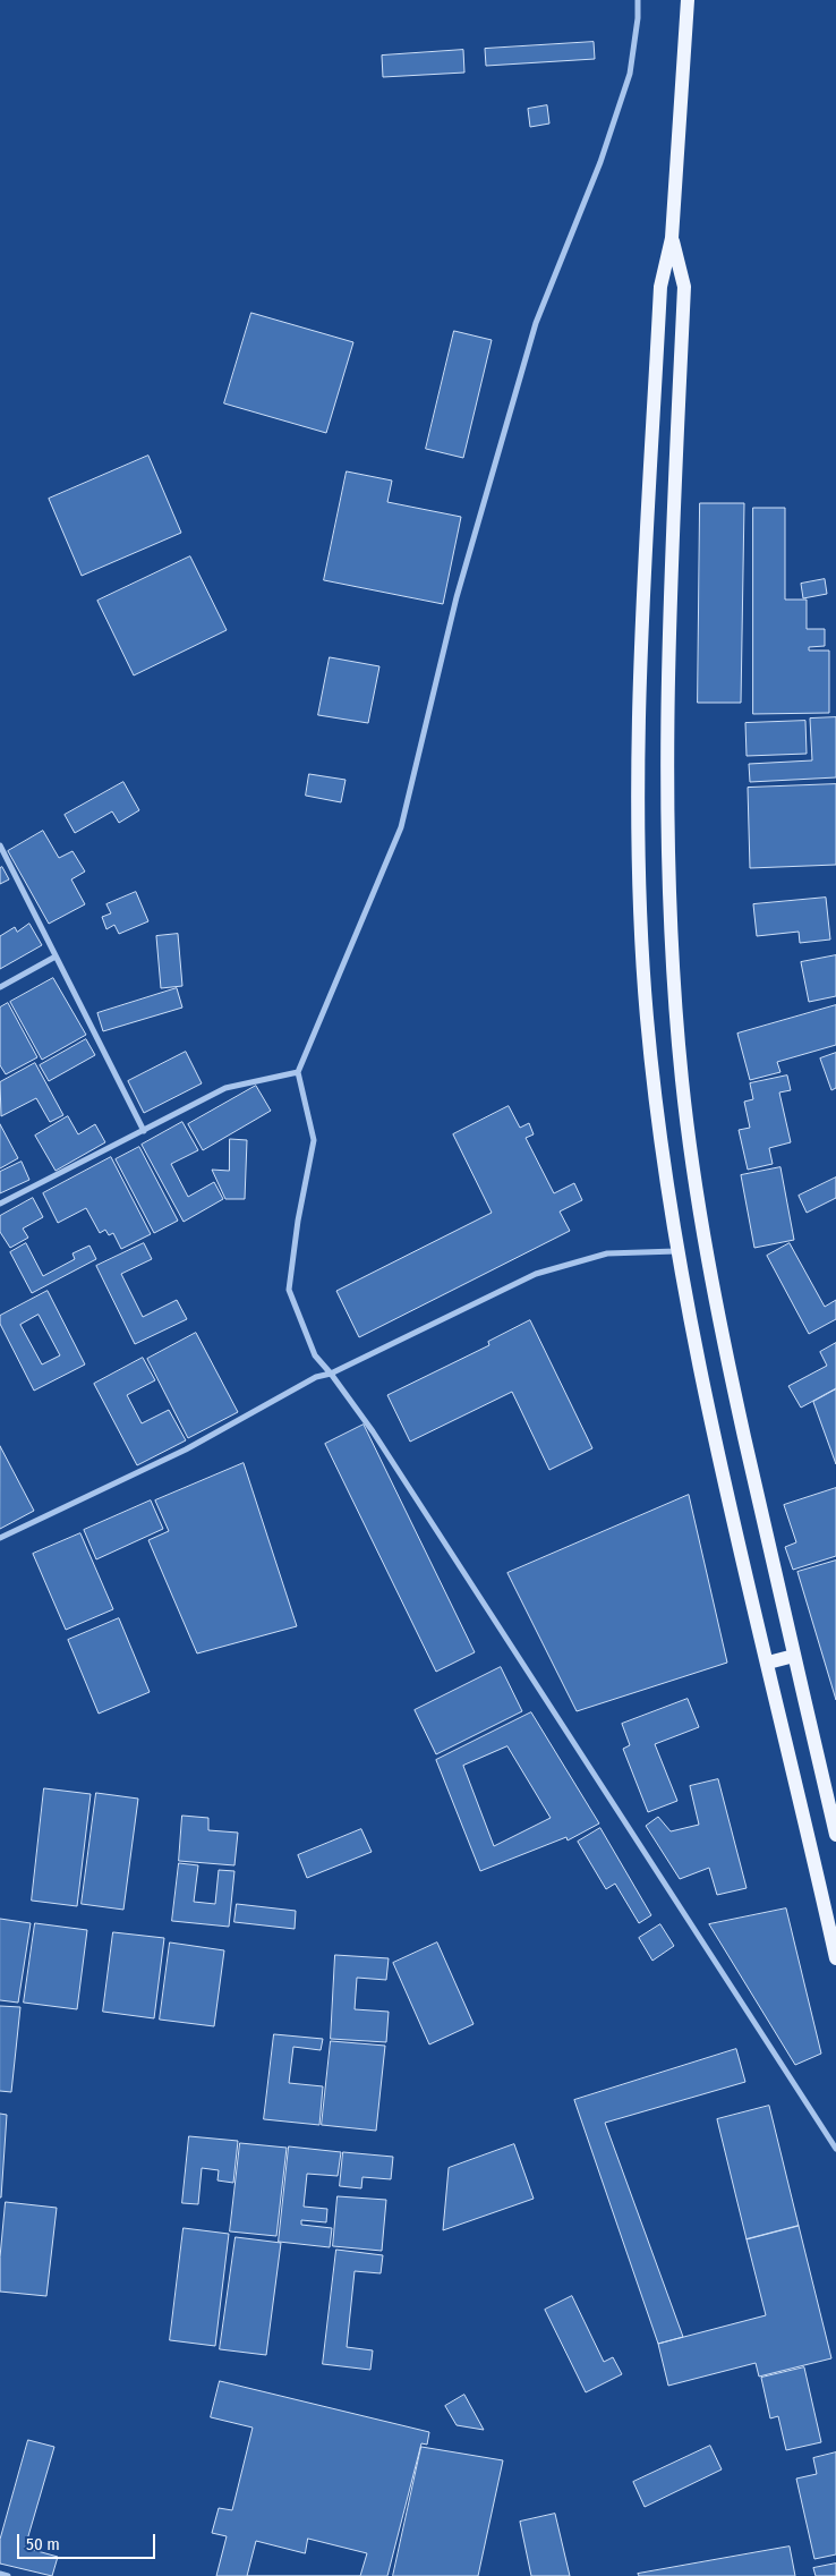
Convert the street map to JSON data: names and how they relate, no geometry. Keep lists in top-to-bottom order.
{
  "scale_bar": "50 m"
}
